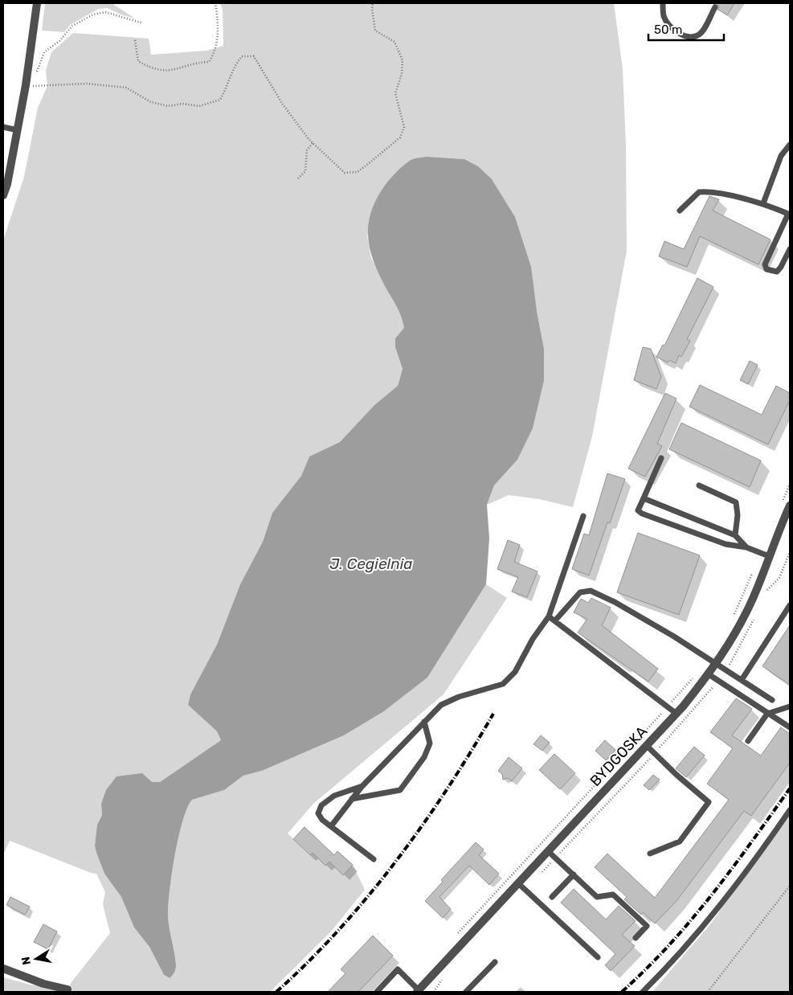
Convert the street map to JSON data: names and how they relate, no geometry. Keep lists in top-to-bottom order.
{
  "streets": {
    "street": ["BYDGOSKA"]
  },
  "water": ["J. Cegielnia"],
  "scale_bar": "50 m",
  "north": "left"
}
